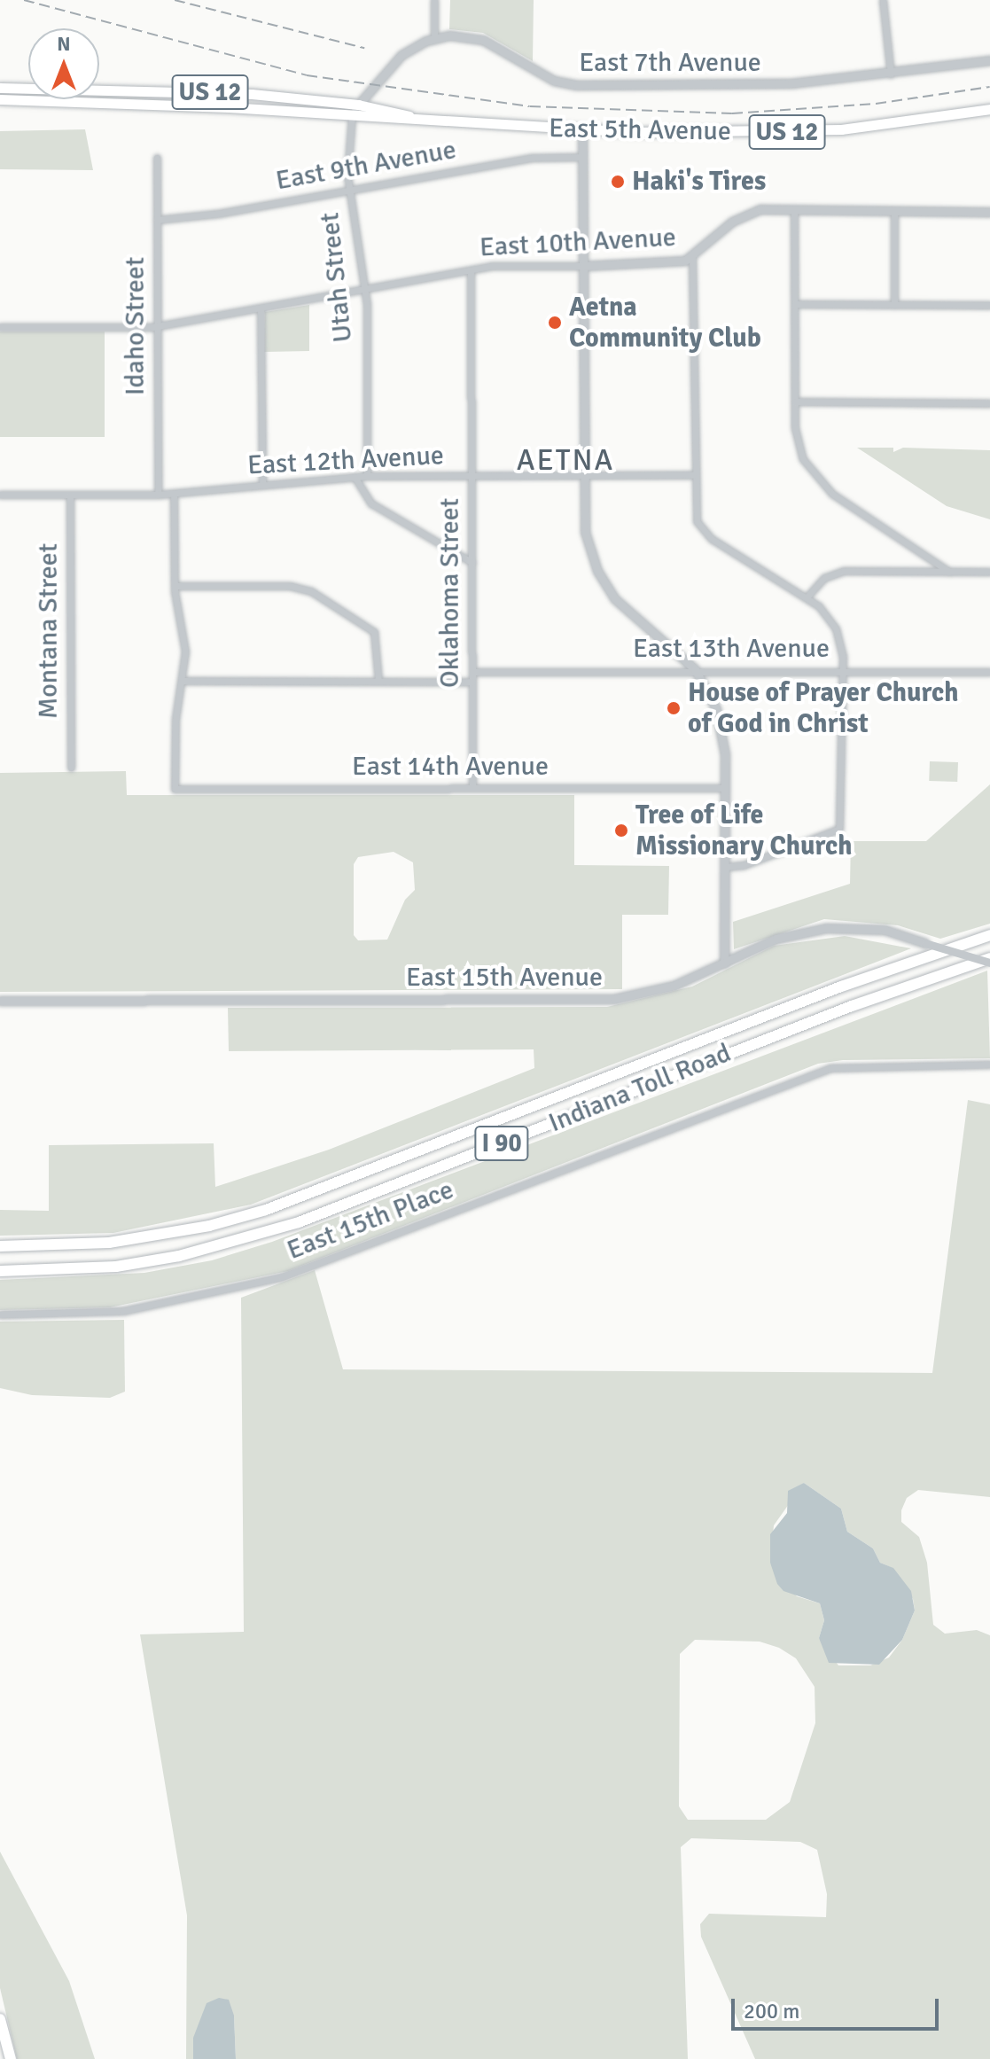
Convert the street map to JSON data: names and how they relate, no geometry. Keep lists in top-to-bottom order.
{
  "streets": {
    "highway": ["Indiana Toll Road", "I 90"],
    "main road": ["US 12", "East 5th Avenue"],
    "street": [
      "East 7th Avenue",
      "East 9th Avenue",
      "East 10th Avenue",
      "Utah Street",
      "Idaho Street",
      "East 12th Avenue",
      "Oklahoma Street",
      "Montana Street",
      "East 13th Avenue",
      "East 14th Avenue",
      "East 15th Avenue",
      "East 15th Place"
    ]
  },
  "crossings": [
    ["East 7th Avenue", "East 5th Avenue"],
    ["East 7th Avenue", "Utah Street"],
    ["East 5th Avenue", "Utah Street"],
    ["East 9th Avenue", "Utah Street"],
    ["East 9th Avenue", "Idaho Street"],
    ["East 10th Avenue", "Utah Street"],
    ["East 10th Avenue", "Idaho Street"],
    ["East 10th Avenue", "Oklahoma Street"],
    ["Utah Street", "East 12th Avenue"],
    ["Idaho Street", "East 12th Avenue"],
    ["East 12th Avenue", "Oklahoma Street"],
    ["East 12th Avenue", "Montana Street"],
    ["Oklahoma Street", "East 13th Avenue"],
    ["Oklahoma Street", "East 14th Avenue"],
    ["East 15th Avenue", "Indiana Toll Road"]
  ],
  "districts": ["AETNA"],
  "places": [
    "Haki's Tires",
    "Aetna Community Club",
    "House of Prayer Church of God in Christ",
    "Tree of Life Missionary Church"
  ],
  "scale_bar": "200 m",
  "north": "top"
}
